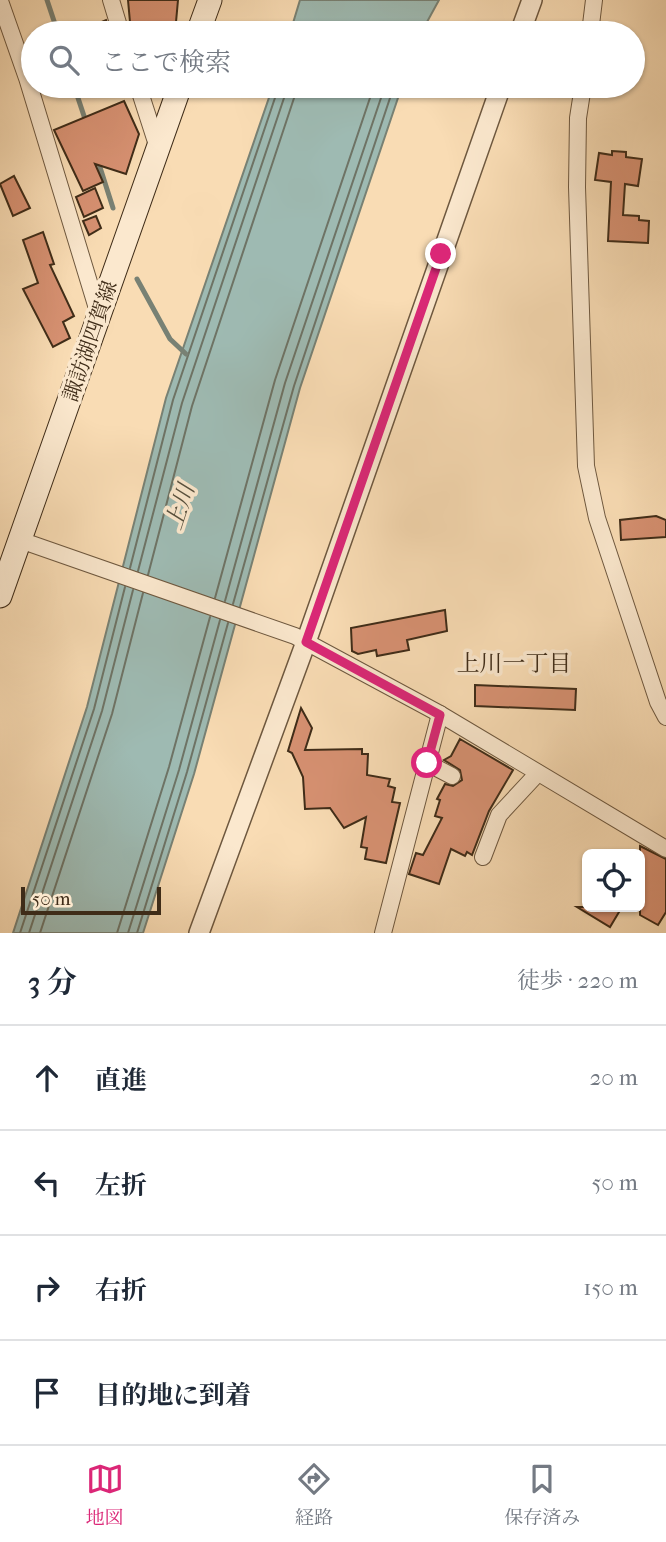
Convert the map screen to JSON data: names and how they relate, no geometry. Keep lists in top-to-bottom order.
{
  "streets": {
    "main road": ["諏訪湖四賀線"]
  },
  "districts": ["上川一丁目"],
  "water": ["上川"],
  "scale_bar": "50 m",
  "page": {
    "search": "ここで検索",
    "scale": "50 m",
    "heading": ["3 分", "徒歩 · 220 m"],
    "list": [
      ["直進", "20 m"],
      ["左折", "50 m"],
      ["右折", "150 m"],
      "目的地に到着"
    ],
    "nav": ["地図", "経路", "保存済み"]
  }
}
